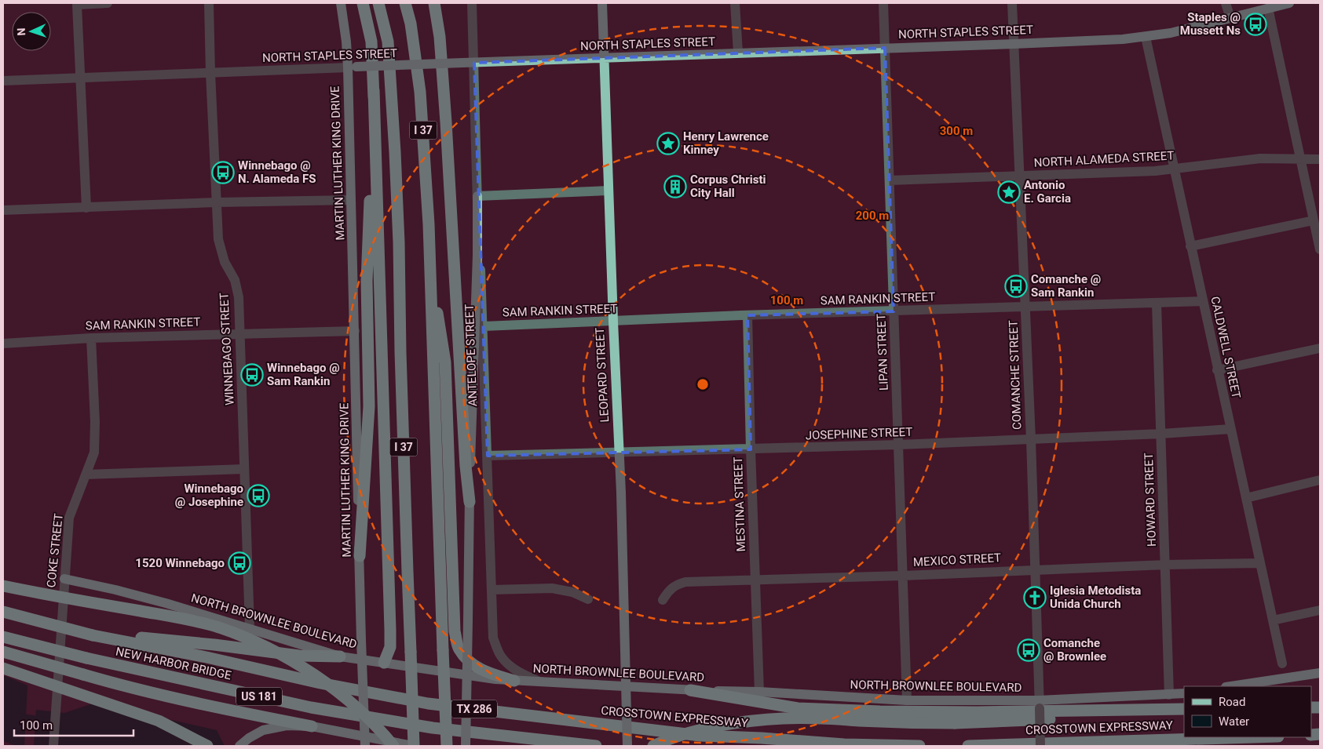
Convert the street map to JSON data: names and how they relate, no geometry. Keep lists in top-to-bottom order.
{
  "streets": {
    "highway": [
      "I 37",
      "NEW HARBOR BRIDGE",
      "US 181",
      "TX 286",
      "CROSSTOWN EXPRESSWAY"
    ],
    "main road": [
      "NORTH STAPLES STREET",
      "MARTIN LUTHER KING DRIVE",
      "LEOPARD STREET",
      "NORTH BROWNLEE BOULEVARD"
    ],
    "street": [
      "NORTH ALAMEDA STREET",
      "SAM RANKIN STREET",
      "CALDWELL STREET",
      "WINNEBAGO STREET",
      "LIPAN STREET",
      "ANTELOPE STREET",
      "COMANCHE STREET",
      "JOSEPHINE STREET",
      "HOWARD STREET",
      "MESTINA STREET",
      "COKE STREET",
      "MEXICO STREET"
    ]
  },
  "crossings": [
    ["NORTH STAPLES STREET", "MARTIN LUTHER KING DRIVE"],
    ["NORTH STAPLES STREET", "CALDWELL STREET"],
    ["NORTH STAPLES STREET", "WINNEBAGO STREET"],
    ["NORTH STAPLES STREET", "LIPAN STREET"],
    ["NORTH STAPLES STREET", "ANTELOPE STREET"],
    ["NORTH STAPLES STREET", "LEOPARD STREET"],
    ["NORTH STAPLES STREET", "COMANCHE STREET"],
    ["NORTH ALAMEDA STREET", "CALDWELL STREET"],
    ["NORTH ALAMEDA STREET", "LIPAN STREET"],
    ["NORTH ALAMEDA STREET", "COMANCHE STREET"],
    ["MARTIN LUTHER KING DRIVE", "SAM RANKIN STREET"],
    ["SAM RANKIN STREET", "CALDWELL STREET"],
    ["SAM RANKIN STREET", "WINNEBAGO STREET"],
    ["SAM RANKIN STREET", "LIPAN STREET"],
    ["SAM RANKIN STREET", "ANTELOPE STREET"],
    ["SAM RANKIN STREET", "LEOPARD STREET"],
    ["SAM RANKIN STREET", "COMANCHE STREET"],
    ["SAM RANKIN STREET", "HOWARD STREET"],
    ["SAM RANKIN STREET", "MESTINA STREET"],
    ["SAM RANKIN STREET", "COKE STREET"],
    ["CALDWELL STREET", "JOSEPHINE STREET"],
    ["CALDWELL STREET", "MEXICO STREET"],
    ["WINNEBAGO STREET", "NORTH BROWNLEE BOULEVARD"],
    ["LIPAN STREET", "JOSEPHINE STREET"],
    ["LIPAN STREET", "MEXICO STREET"],
    ["LIPAN STREET", "NORTH BROWNLEE BOULEVARD"],
    ["ANTELOPE STREET", "JOSEPHINE STREET"],
    ["ANTELOPE STREET", "NORTH BROWNLEE BOULEVARD"],
    ["LEOPARD STREET", "JOSEPHINE STREET"],
    ["COMANCHE STREET", "JOSEPHINE STREET"],
    ["COMANCHE STREET", "MEXICO STREET"],
    ["COMANCHE STREET", "NORTH BROWNLEE BOULEVARD"],
    ["JOSEPHINE STREET", "HOWARD STREET"],
    ["JOSEPHINE STREET", "MESTINA STREET"],
    ["HOWARD STREET", "MEXICO STREET"],
    ["HOWARD STREET", "NORTH BROWNLEE BOULEVARD"],
    ["MESTINA STREET", "MEXICO STREET"],
    ["MESTINA STREET", "NORTH BROWNLEE BOULEVARD"],
    ["COKE STREET", "NORTH BROWNLEE BOULEVARD"],
    ["NEW HARBOR BRIDGE", "TX 286"],
    ["NEW HARBOR BRIDGE", "CROSSTOWN EXPRESSWAY"]
  ],
  "places": {
    "bus stop": [
      "Staples @ Mussett Ns",
      "Winnebago @ N. Alameda FS",
      "Comanche @ Sam Rankin",
      "Winnebago @ Sam Rankin",
      "Winnebago @ Josephine",
      "1520 Winnebago",
      "Comanche @ Brownlee"
    ],
    "place": ["Henry Lawrence Kinney", "Antonio E. Garcia"],
    "building": ["Corpus Christi City Hall"],
    "church": ["Iglesia Metodista Unida Church"]
  },
  "legend": ["Road", "Water"],
  "scale_bar": "100 m",
  "north": "left",
  "rings": ["300 m", "200 m", "100 m"]
}
